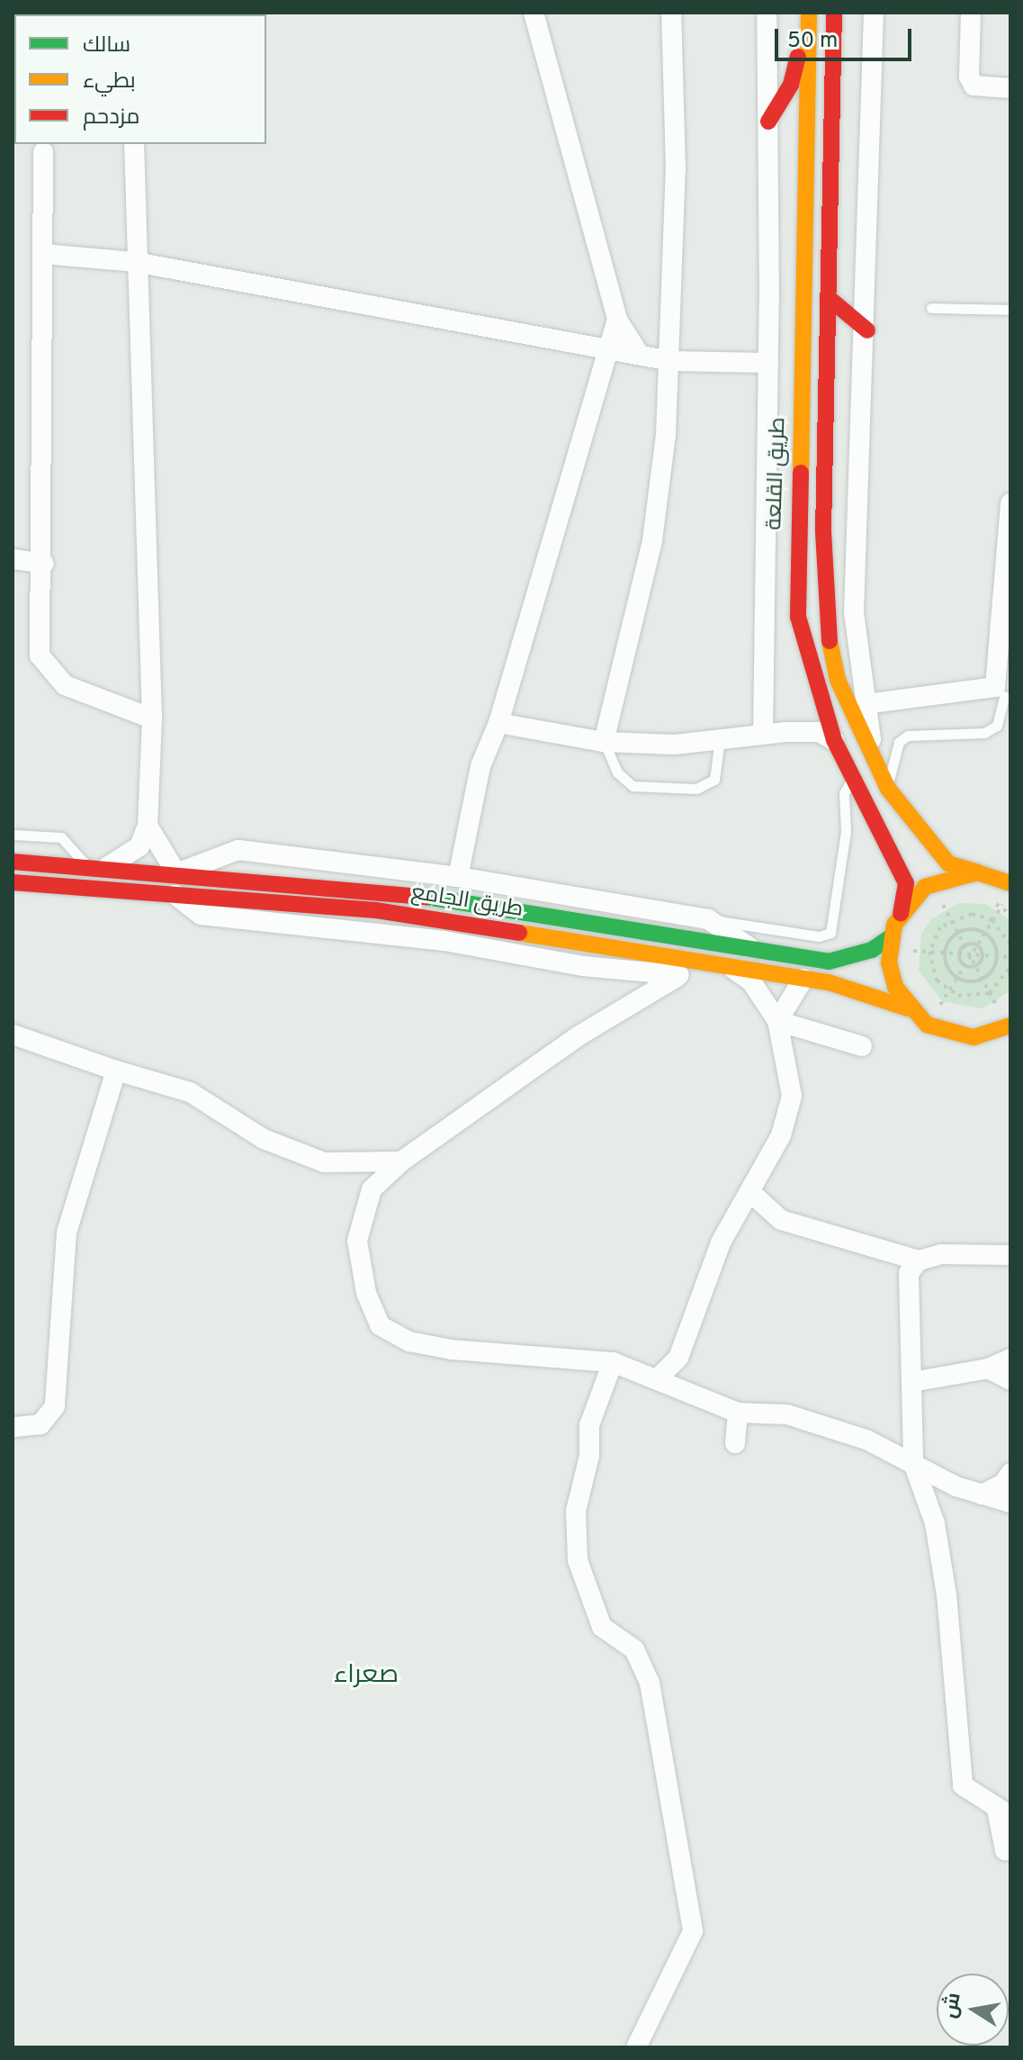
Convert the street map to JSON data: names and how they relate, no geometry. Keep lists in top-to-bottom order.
{
  "streets": {
    "main road": ["طريق القلعة", "طريق الجامع"]
  },
  "districts": ["صعراء"],
  "legend": ["سالك", "بطيء", "مزدحم"],
  "scale_bar": "50 m",
  "north": "left"
}
